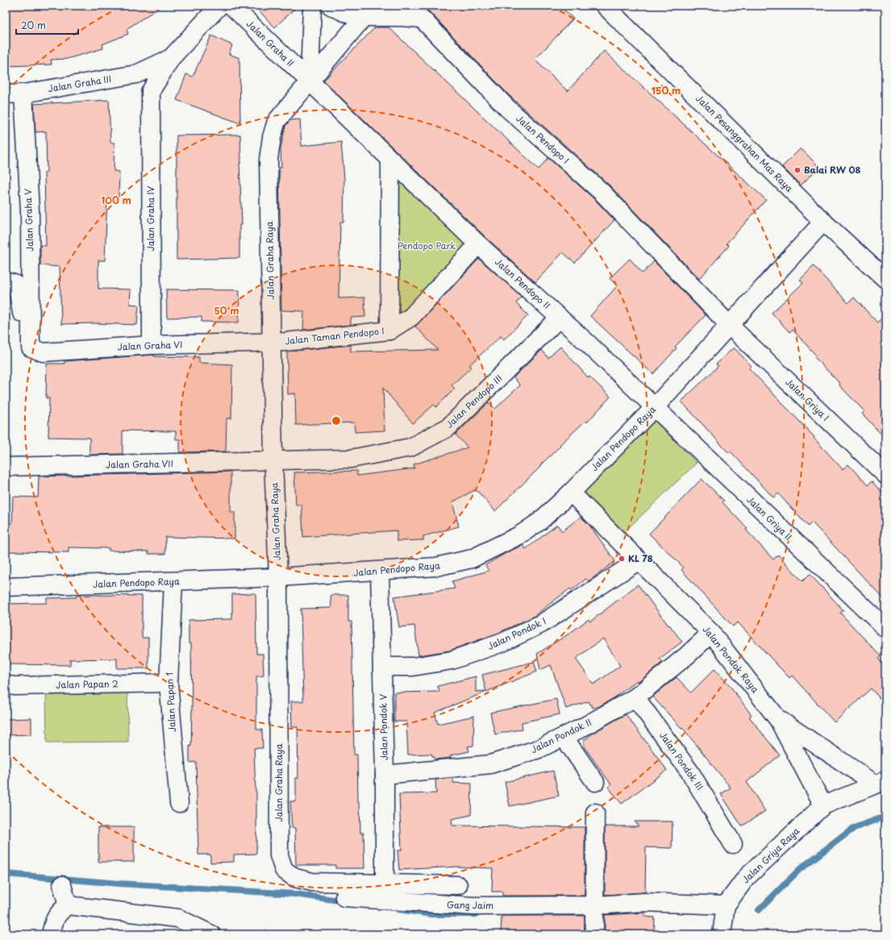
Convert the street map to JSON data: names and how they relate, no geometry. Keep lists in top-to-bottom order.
{
  "streets": {
    "street": [
      "Jalan Graha II",
      "Jalan Graha III",
      "Jalan Pendopo I",
      "Jalan Pesanggrahan Mas Raya",
      "Jalan Graha IV",
      "Jalan Graha V",
      "Jalan Graha Raya",
      "Jalan Pendopo II",
      "Jalan Taman Pendopo I",
      "Jalan Graha VI",
      "Jalan Griya I",
      "Jalan Pendopo III",
      "Jalan Pendopo Raya",
      "Jalan Graha VII",
      "Jalan Griya II",
      "Jalan Pondok I",
      "Jalan Pondok Raya",
      "Jalan Papan 2",
      "Jalan Papan 1",
      "Jalan Pondok V",
      "Jalan Pondok II",
      "Jalan Pondok III",
      "Jalan Griya Raya",
      "Gang Jaim"
    ]
  },
  "crossings": [
    ["Jalan Graha II", "Jalan Graha Raya"],
    ["Jalan Graha II", "Jalan Pendopo II"],
    ["Jalan Graha III", "Jalan Graha IV"],
    ["Jalan Graha III", "Jalan Graha V"],
    ["Jalan Pendopo I", "Jalan Graha Raya"],
    ["Jalan Pendopo I", "Jalan Griya I"],
    ["Jalan Pendopo I", "Jalan Pendopo Raya"],
    ["Jalan Pesanggrahan Mas Raya", "Jalan Pendopo Raya"],
    ["Jalan Graha IV", "Jalan Graha VI"],
    ["Jalan Graha V", "Jalan Graha VI"],
    ["Jalan Graha Raya", "Jalan Pendopo II"],
    ["Jalan Graha Raya", "Jalan Taman Pendopo I"],
    ["Jalan Graha Raya", "Jalan Graha VI"],
    ["Jalan Graha Raya", "Jalan Pendopo III"],
    ["Jalan Graha Raya", "Jalan Pendopo Raya"],
    ["Jalan Graha Raya", "Jalan Graha VII"],
    ["Jalan Graha Raya", "Jalan Pondok V"],
    ["Jalan Pendopo II", "Jalan Taman Pendopo I"],
    ["Jalan Pendopo II", "Jalan Pendopo III"],
    ["Jalan Pendopo II", "Jalan Pendopo Raya"],
    ["Jalan Pendopo II", "Jalan Griya II"],
    ["Jalan Taman Pendopo I", "Jalan Graha VI"],
    ["Jalan Griya I", "Jalan Pendopo Raya"],
    ["Jalan Pendopo III", "Jalan Graha VII"],
    ["Jalan Pendopo Raya", "Jalan Griya II"],
    ["Jalan Pendopo Raya", "Jalan Pondok Raya"],
    ["Jalan Pendopo Raya", "Jalan Papan 1"],
    ["Jalan Pendopo Raya", "Jalan Pondok V"],
    ["Jalan Pondok I", "Jalan Pondok Raya"],
    ["Jalan Pondok I", "Jalan Pondok V"],
    ["Jalan Pondok Raya", "Jalan Pondok II"],
    ["Jalan Pondok Raya", "Jalan Griya Raya"],
    ["Jalan Papan 2", "Jalan Papan 1"],
    ["Jalan Pondok V", "Jalan Pondok II"],
    ["Jalan Pondok II", "Jalan Pondok III"]
  ],
  "parks": ["Pendopo Park"],
  "places": ["Balai RW 08", "KL 78"],
  "scale_bar": "20 m",
  "rings": ["150 m", "100 m", "50 m"]
}
